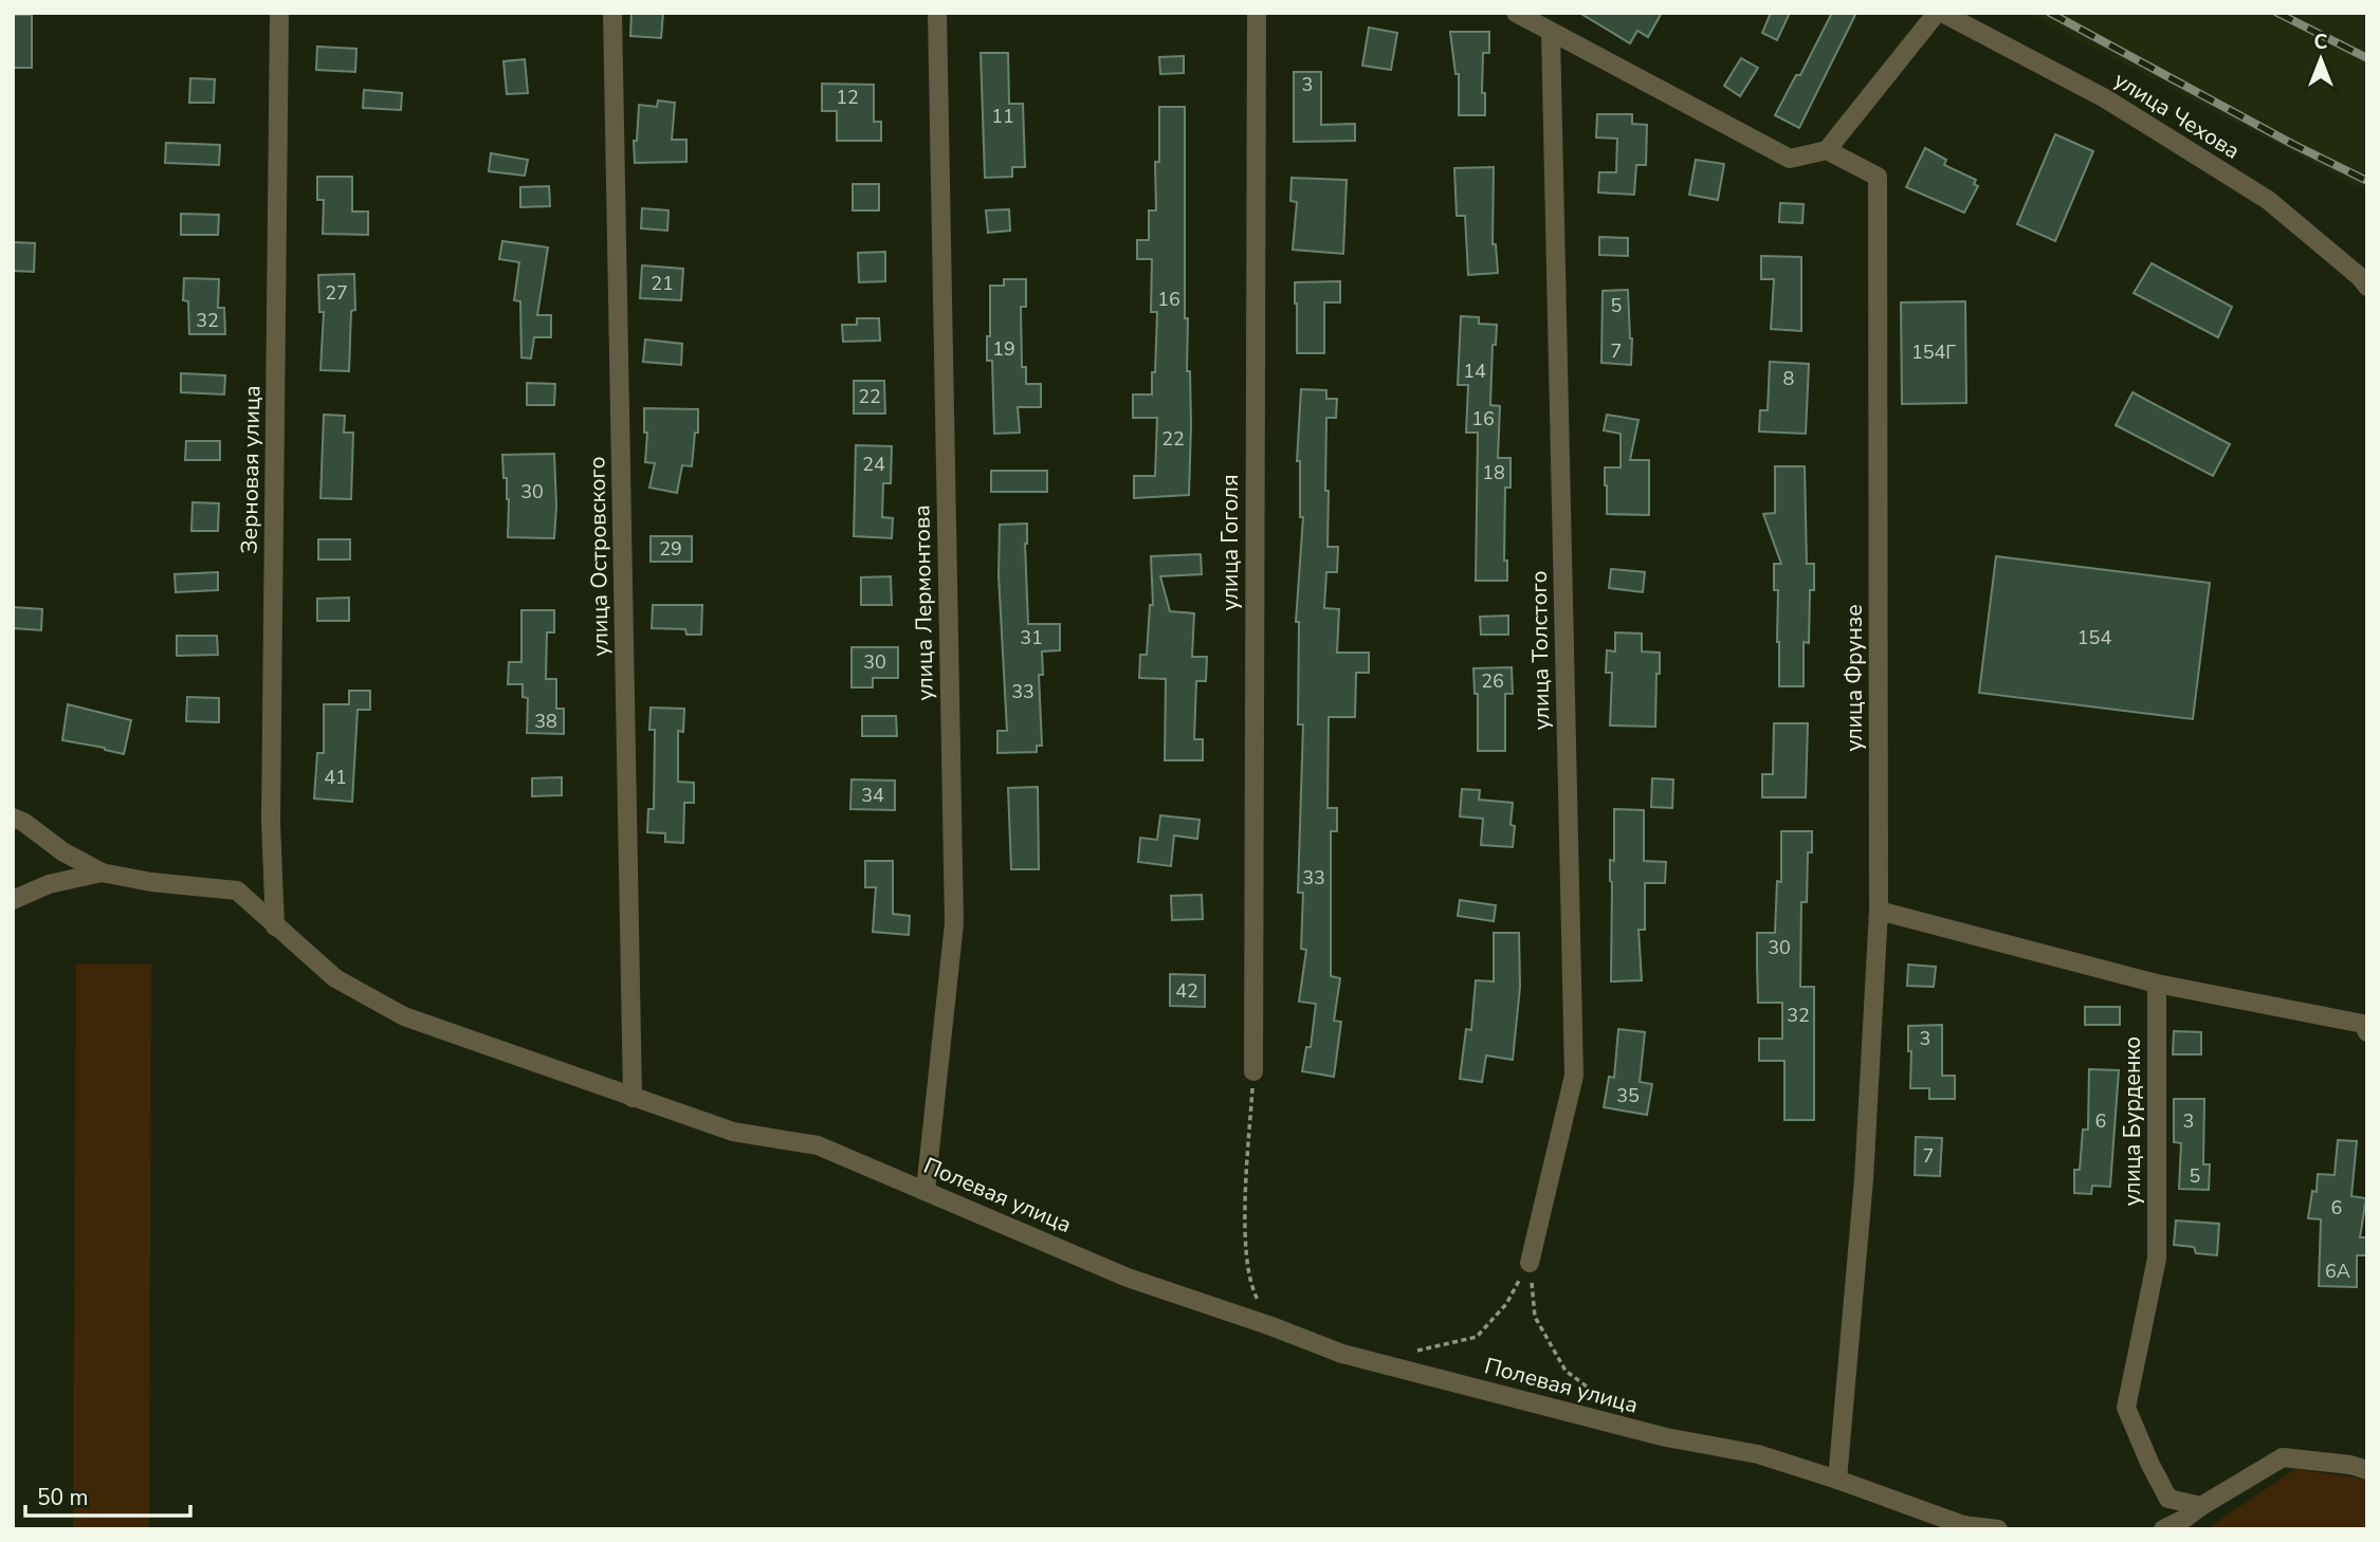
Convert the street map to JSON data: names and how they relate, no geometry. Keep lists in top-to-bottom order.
{
  "streets": {
    "street": [
      "улица Чехова",
      "Зерновая улица",
      "улица Гоголя",
      "улица Островского",
      "улица Лермонтова",
      "улица Толстого",
      "улица Фрунзе",
      "улица Бурденко",
      "Полевая улица"
    ]
  },
  "crossings": [
    ["Зерновая улица", "Полевая улица"],
    ["улица Островского", "Полевая улица"],
    ["улица Лермонтова", "Полевая улица"],
    ["улица Фрунзе", "Полевая улица"]
  ],
  "house_numbers": [
    "3",
    "12",
    "11",
    "21",
    "27",
    "16",
    "5",
    "32",
    "19",
    "7",
    "154Г",
    "14",
    "8",
    "22",
    "16",
    "22",
    "24",
    "18",
    "30",
    "29",
    "31",
    "154",
    "30",
    "26",
    "33",
    "38",
    "41",
    "34",
    "33",
    "30",
    "42",
    "32",
    "3",
    "35",
    "6",
    "3",
    "7",
    "5",
    "6",
    "6А"
  ],
  "scale_bar": "50 m",
  "north": "top"
}
